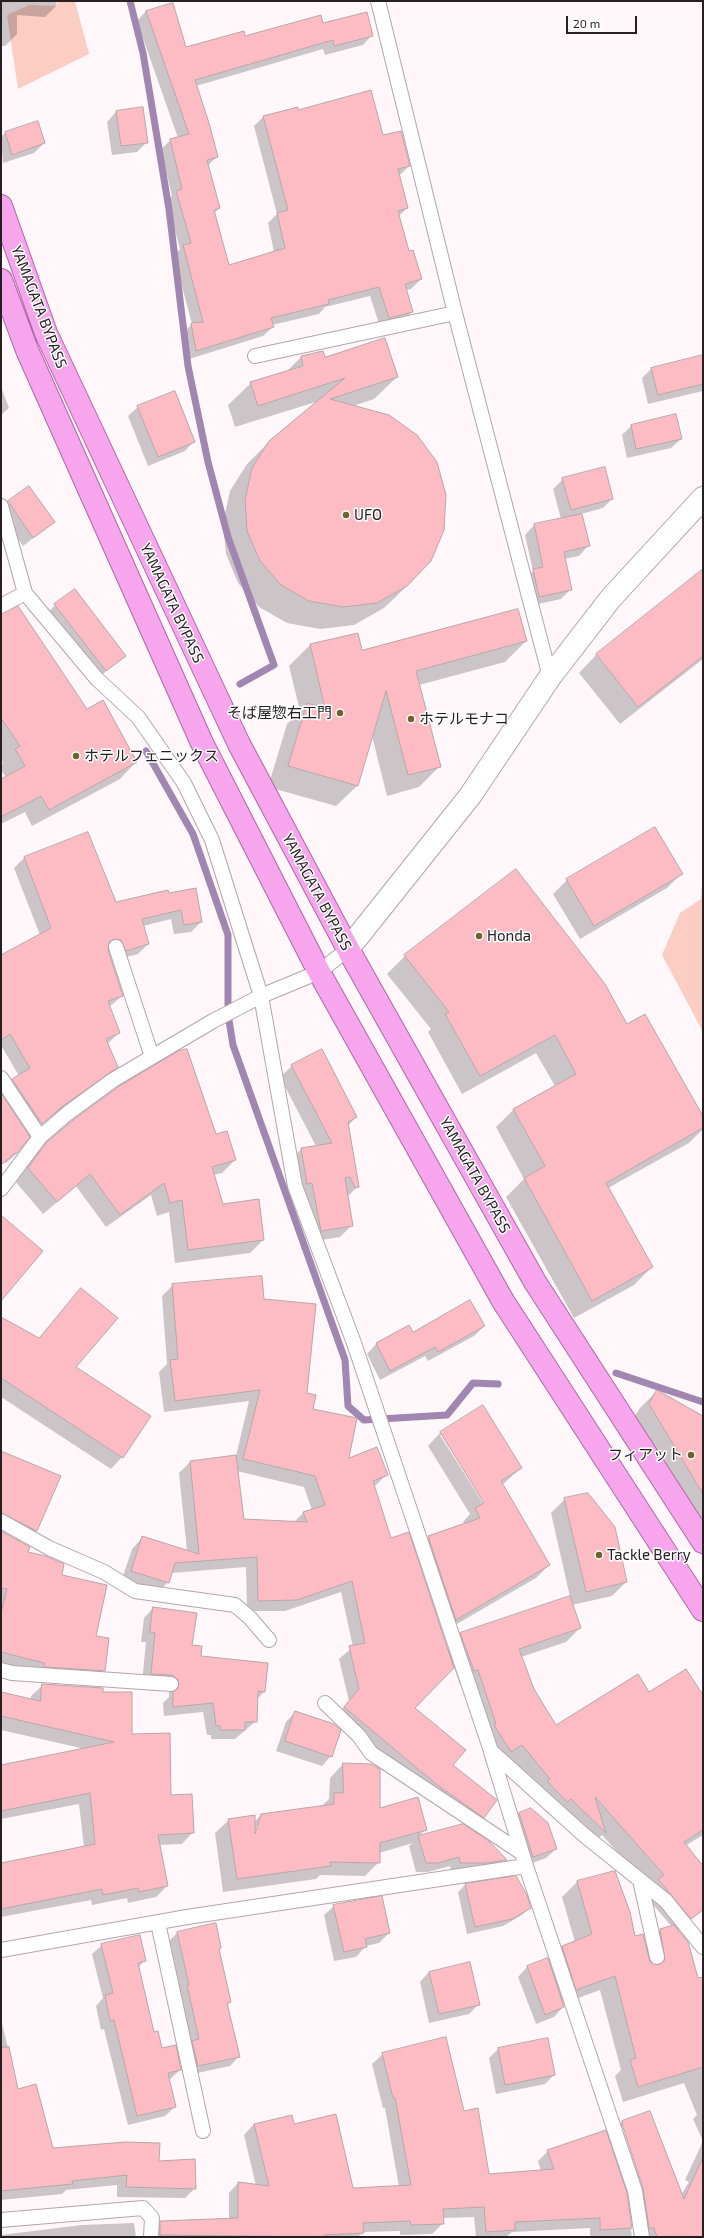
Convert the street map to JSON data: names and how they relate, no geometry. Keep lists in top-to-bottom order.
{
  "streets": {
    "highway": ["YAMAGATA BYPASS"]
  },
  "places": [
    "UFO",
    "そば屋惣右工門",
    "ホテルモナコ",
    "ホテルフェニックス",
    "Honda",
    "フィアット",
    "Tackle Berry"
  ],
  "scale_bar": "20 m"
}
